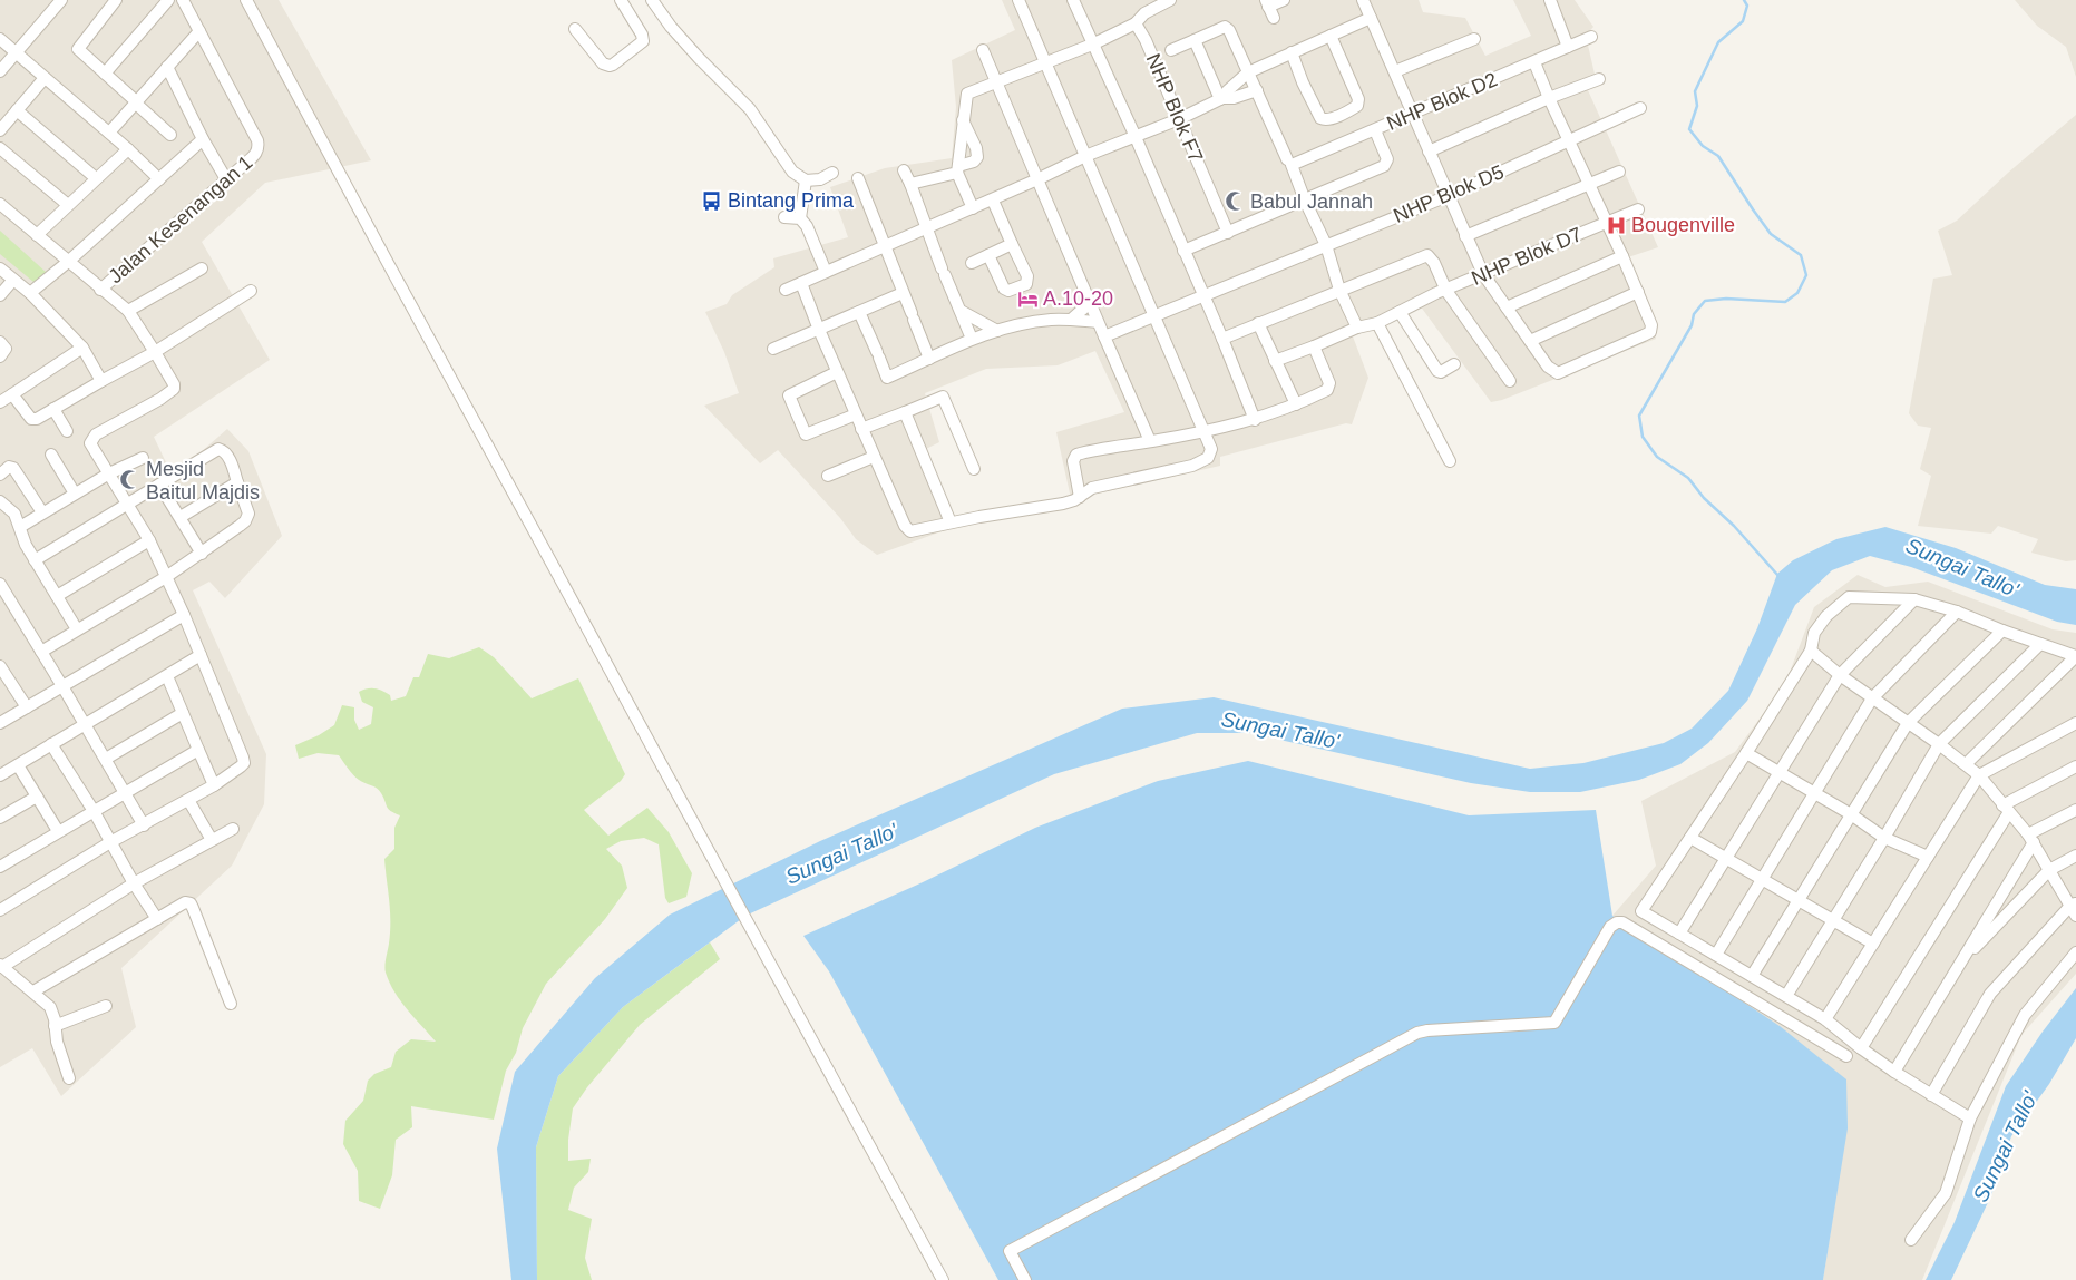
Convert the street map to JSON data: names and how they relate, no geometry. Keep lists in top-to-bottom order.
{
  "streets": {
    "street": [
      "NHP Blok D2",
      "NHP Blok F7",
      "NHP Blok D5",
      "Jalan Kesenangan 1",
      "NHP Blok D7"
    ]
  },
  "water": ["Sungai Tallo'"],
  "places": {
    "bus stop": ["Bintang Prima"],
    "mosque": ["Babul Jannah", "Mesjid Baitul Majdis"],
    "hospital": ["Bougenville"],
    "hotel": ["A.10-20"]
  }
}
